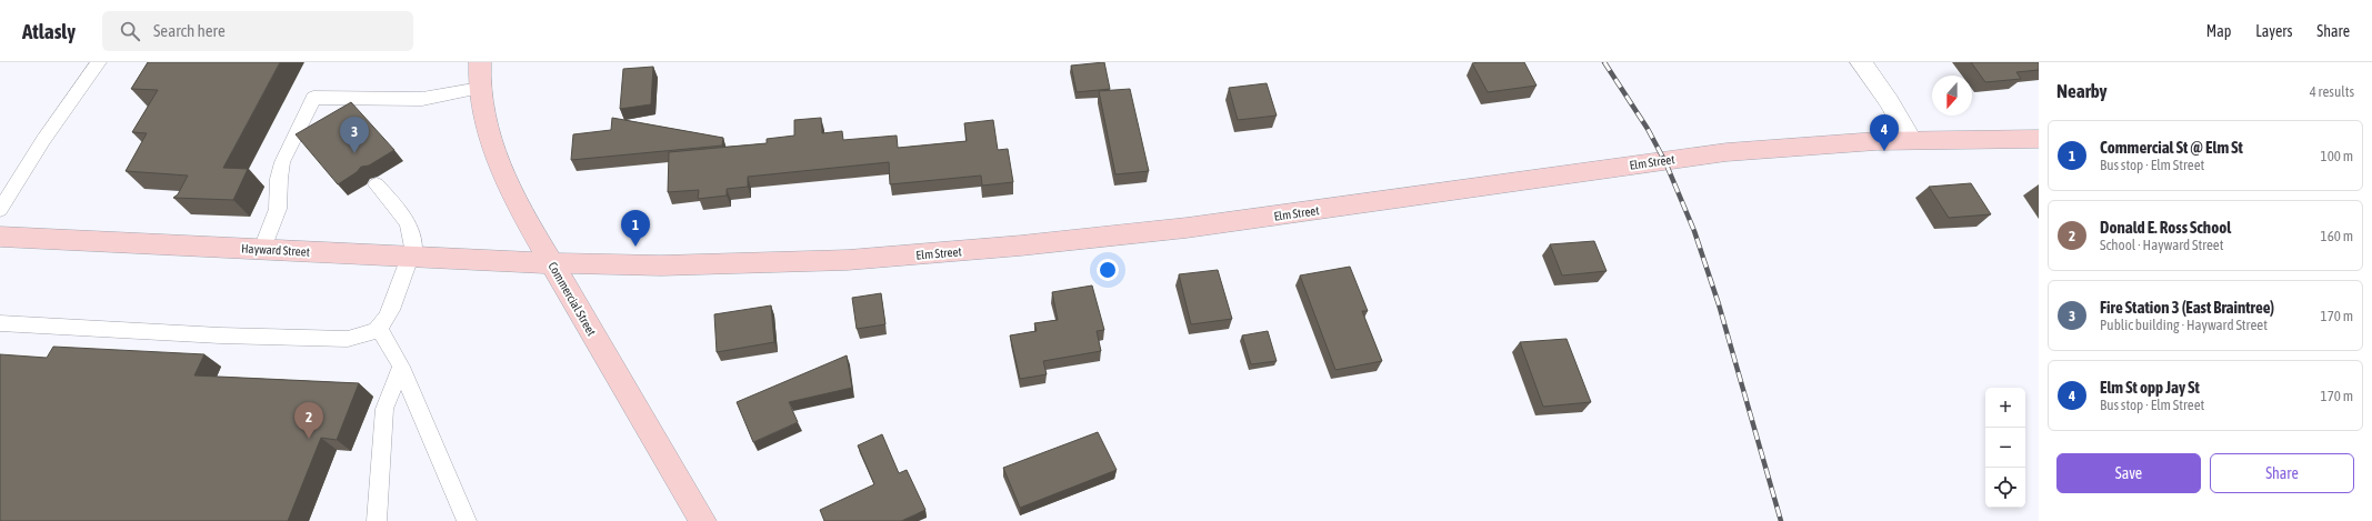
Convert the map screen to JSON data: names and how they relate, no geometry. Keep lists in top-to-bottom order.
{
  "streets": {
    "main road": ["Elm Street", "Hayward Street", "Commercial Street"]
  },
  "crossings": [
    ["Elm Street", "Hayward Street"],
    ["Elm Street", "Commercial Street"],
    ["Hayward Street", "Commercial Street"]
  ],
  "north": "bottom",
  "page": {
    "header": "Atlasly",
    "search": "Search here",
    "nav": ["Map", "Layers", "Share"],
    "heading": ["Nearby", "4 results"],
    "pins": [
      "4",
      "3",
      "1",
      "2"
    ],
    "list": [
      {
        "mark": "1",
        "name": "Commercial St @ Elm St",
        "note": "Bus stop · Elm Street",
        "value": "100 m"
      },
      {
        "mark": "2",
        "name": "Donald E. Ross School",
        "note": "School · Hayward Street",
        "value": "160 m"
      },
      {
        "mark": "3",
        "name": "Fire Station 3 (East Braintree)",
        "note": "Public building · Hayward Street",
        "value": "170 m"
      },
      {
        "mark": "4",
        "name": "Elm St opp Jay St",
        "note": "Bus stop · Elm Street",
        "value": "170 m"
      }
    ],
    "map_buttons": ["+", "−"],
    "buttons": ["Save", "Share"]
  }
}
